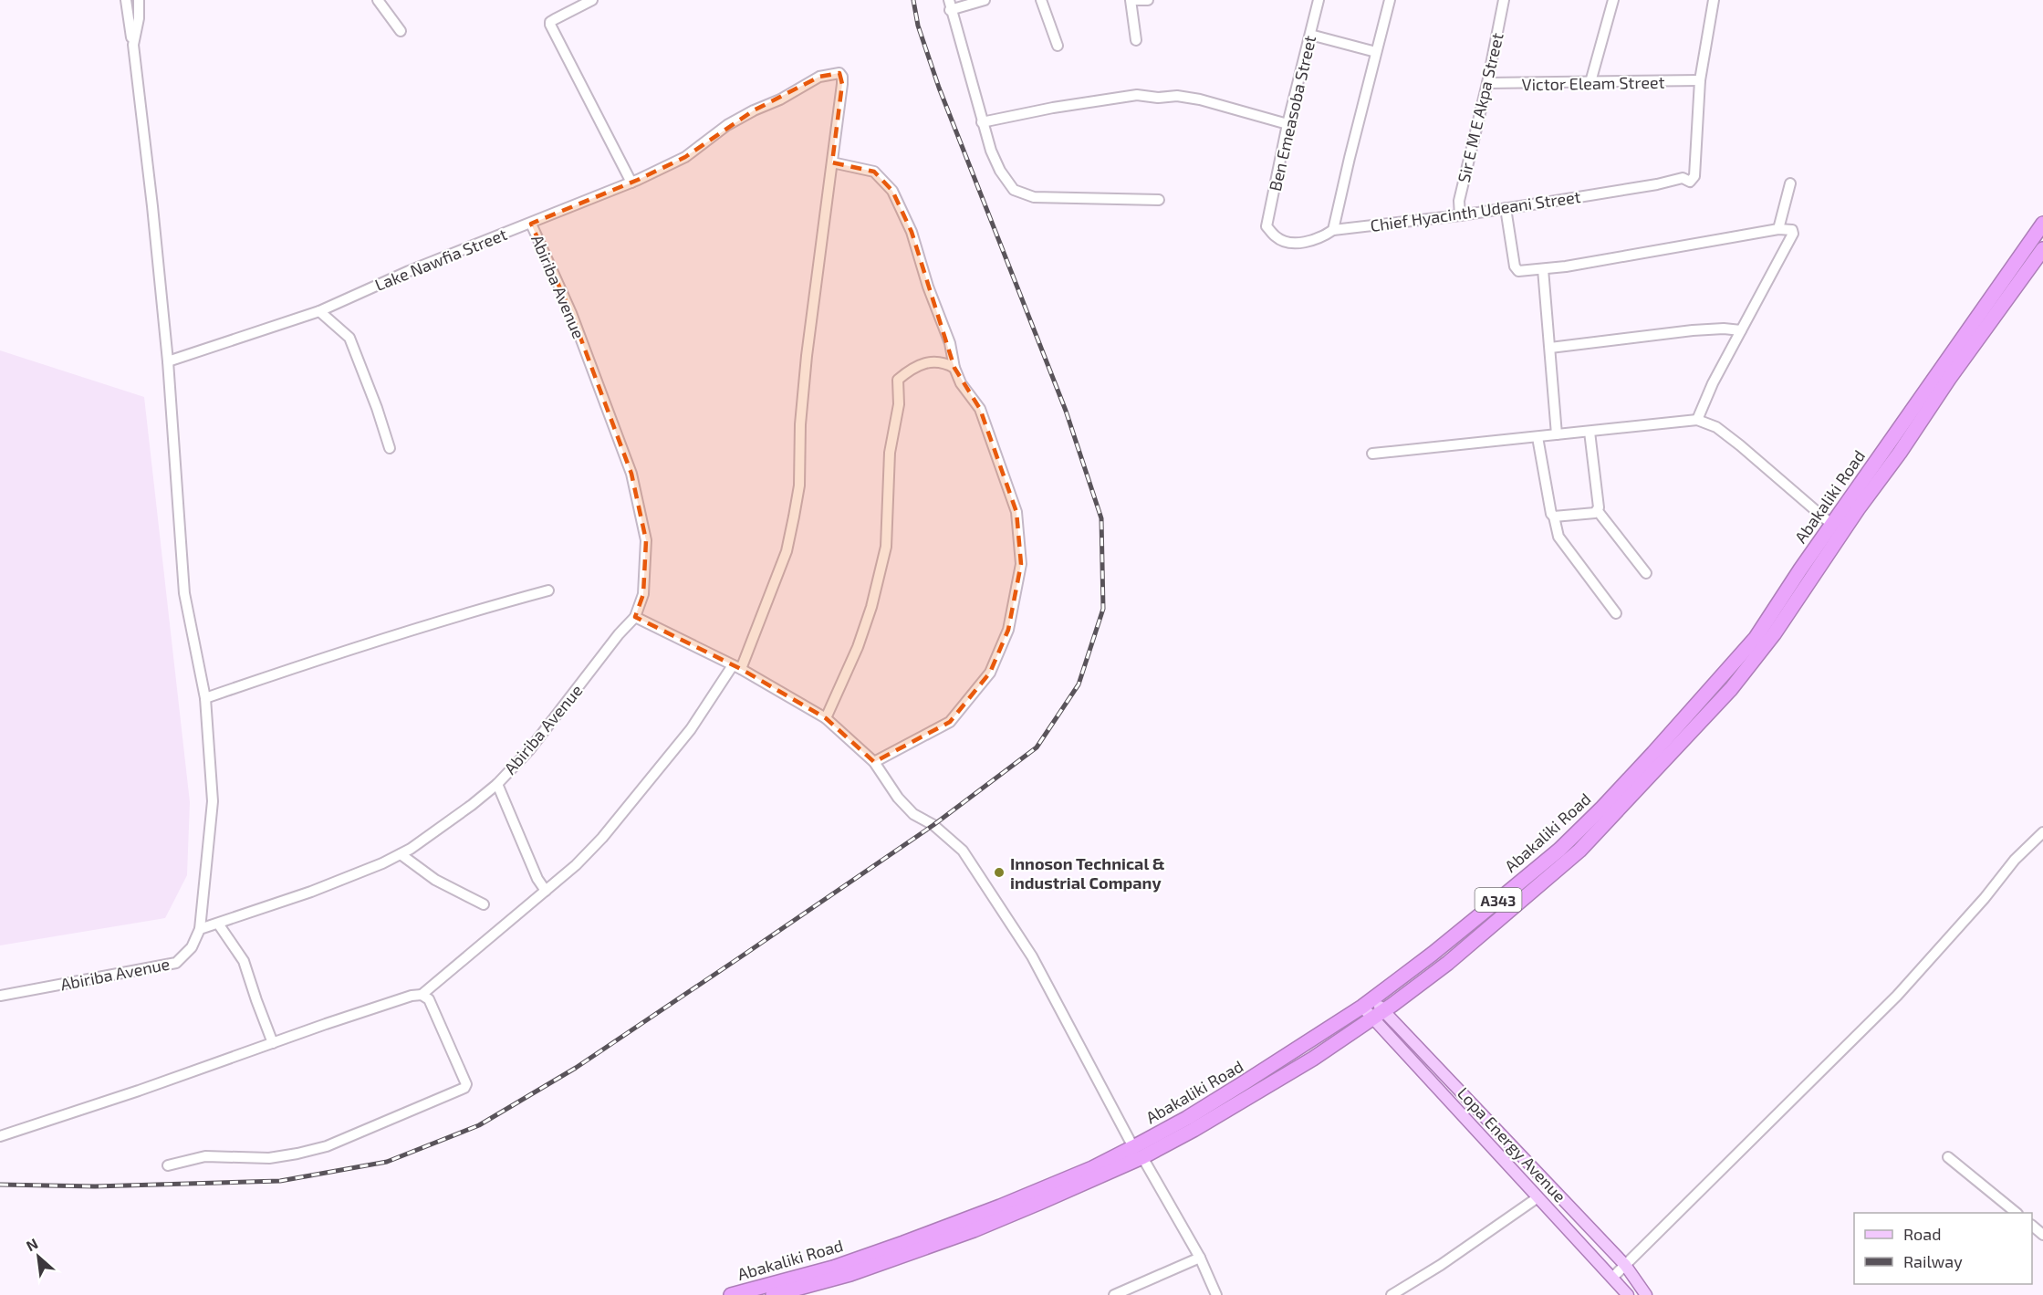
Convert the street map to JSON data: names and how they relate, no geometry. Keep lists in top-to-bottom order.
{
  "streets": {
    "highway": ["Abakaliki Road", "A343"],
    "main road": ["Lopa Energy Avenue"],
    "street": [
      "Victor Eleam Street",
      "Sir E M E Akpa Street",
      "Ben Emeasoba Street",
      "Chief Hyacinth Udeani Street",
      "Lake Nawfia Street",
      "Abiriba Avenue"
    ]
  },
  "crossings": [
    ["Victor Eleam Street", "Sir E M E Akpa Street"],
    ["Victor Eleam Street", "Chief Hyacinth Udeani Street"],
    ["Sir E M E Akpa Street", "Chief Hyacinth Udeani Street"],
    ["Ben Emeasoba Street", "Chief Hyacinth Udeani Street"],
    ["Lake Nawfia Street", "Abiriba Avenue"],
    ["Abakaliki Road", "Lopa Energy Avenue"]
  ],
  "places": ["Innoson Technical & industrial Company"],
  "legend": ["Road", "Railway"],
  "north": "top left"
}
